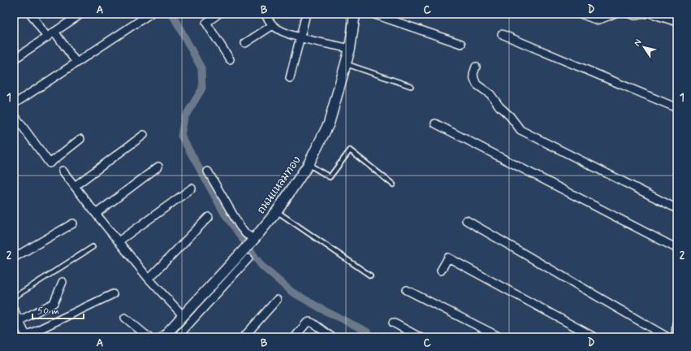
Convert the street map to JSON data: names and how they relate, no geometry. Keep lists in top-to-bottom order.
{
  "streets": {
    "main road": ["ถนนแหลมทอง"]
  },
  "scale_bar": "50 m",
  "north": "top left",
  "grid": {
    "columns": [
      "A",
      "B",
      "C",
      "D"
    ],
    "rows": ["1", "2"]
  }
}
